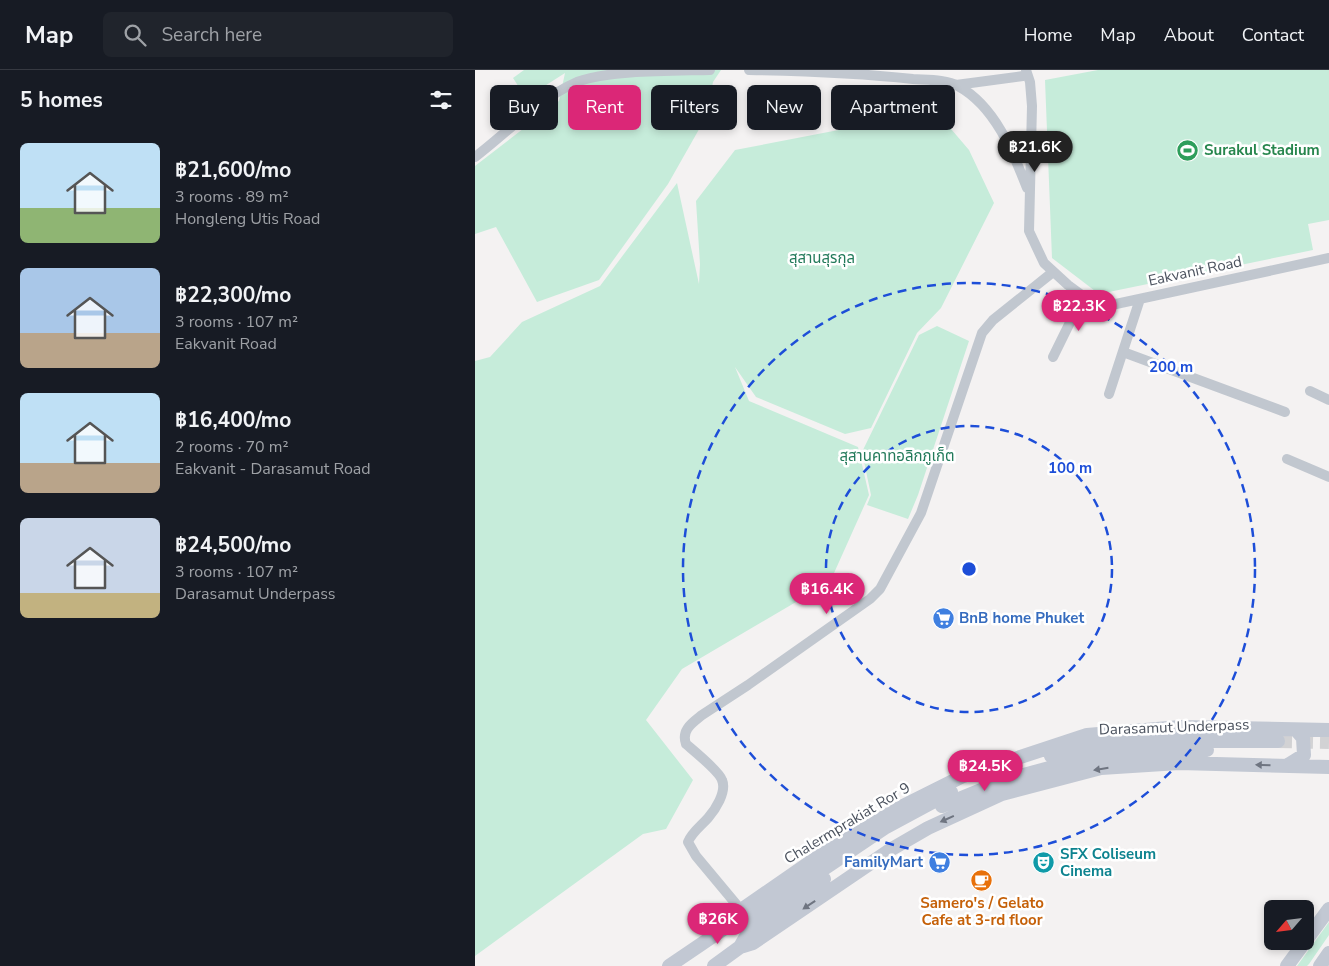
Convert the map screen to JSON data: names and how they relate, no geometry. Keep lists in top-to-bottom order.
{
  "streets": {
    "main road": ["Darasamut Underpass", "Chalermprakiat Ror 9"],
    "street": ["Eakvanit Road"]
  },
  "crossings": [
    ["Darasamut Underpass", "Chalermprakiat Ror 9"]
  ],
  "parks": ["สุสานสุรกุล", "สุสานคาทอลิกภูเก็ต"],
  "places": {
    "sports": ["Surakul Stadium"],
    "supermarket": ["BnB home Phuket", "FamilyMart"],
    "theatre": ["SFX Coliseum Cinema"],
    "cafe": ["Samero's / Gelato Cafe at 3-rd floor"]
  },
  "north": "bottom left",
  "page": {
    "header": "Map",
    "search": "Search here",
    "nav": [
      "Home",
      "Map",
      "About",
      "Contact"
    ],
    "heading": "5 homes",
    "chip": [
      "Buy",
      "Rent",
      "Filters",
      "New",
      "Apartment"
    ],
    "list": [
      {
        "name": "฿21,600/mo",
        "note": "3 rooms · 89 m² · Hongleng Utis Road"
      },
      {
        "name": "฿22,300/mo",
        "note": "3 rooms · 107 m² · Eakvanit Road"
      },
      {
        "name": "฿16,400/mo",
        "note": "2 rooms · 70 m² · Eakvanit - Darasamut Road"
      },
      {
        "name": "฿24,500/mo",
        "note": "3 rooms · 107 m² · Darasamut Underpass"
      }
    ],
    "price": [
      "฿21.6K",
      "฿22.3K",
      "฿16.4K",
      "฿24.5K",
      "฿26K"
    ]
  },
  "rings": ["200 m", "100 m"]
}
